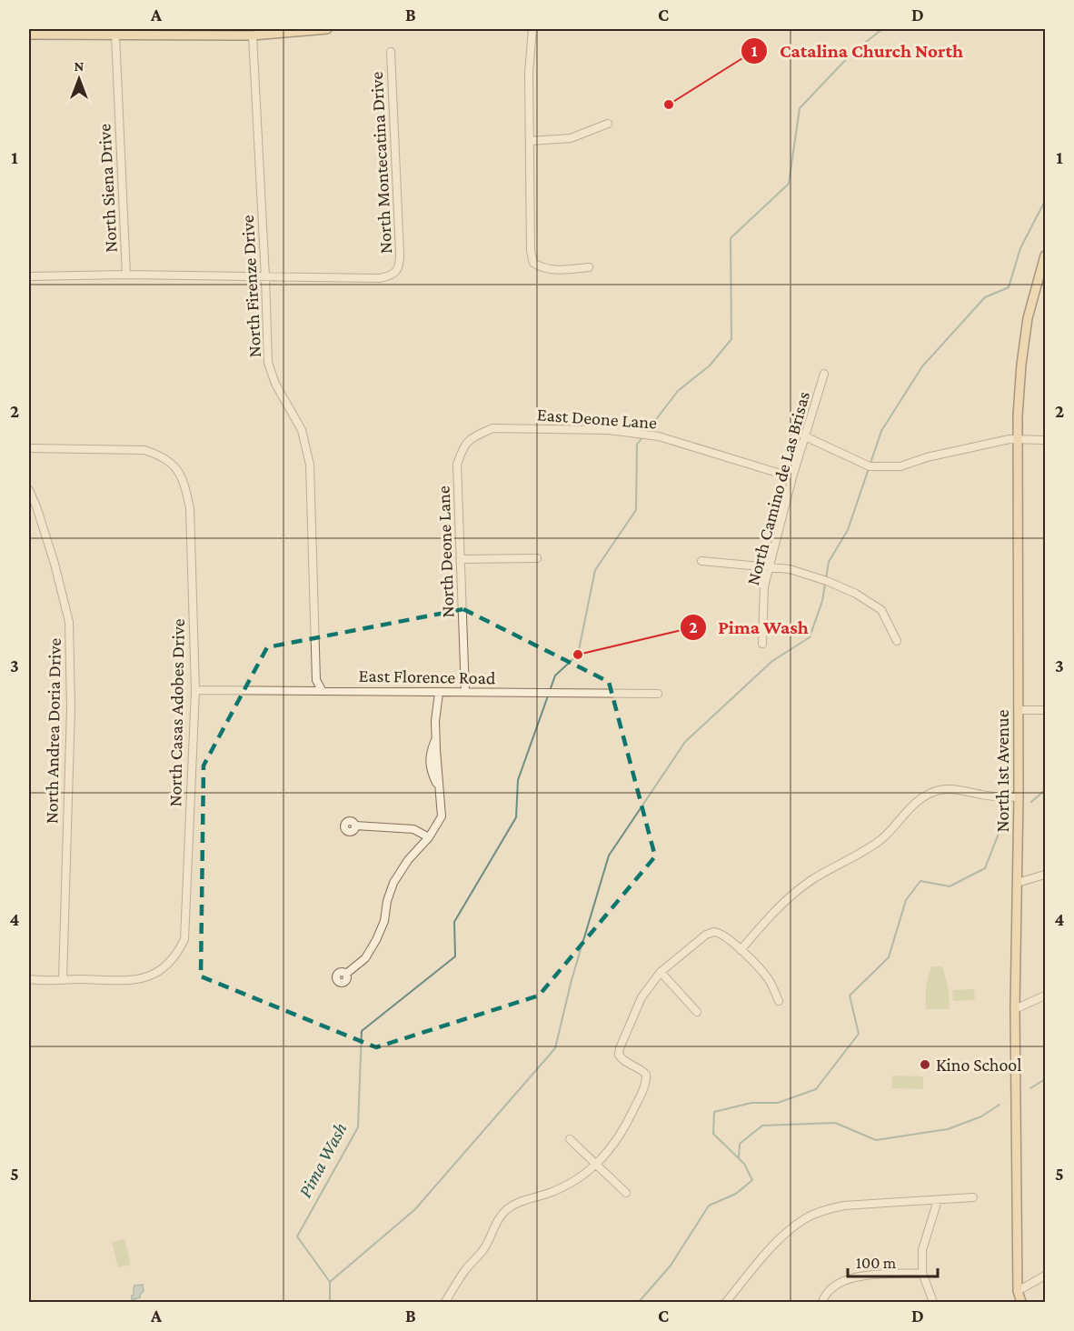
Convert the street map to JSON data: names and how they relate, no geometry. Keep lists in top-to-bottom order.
{
  "streets": {
    "main road": ["North 1st Avenue"],
    "street": [
      "North Montecatina Drive",
      "North Siena Drive",
      "North Firenze Drive",
      "East Deone Lane",
      "North Camino de Las Brisas",
      "North Deone Lane",
      "East Florence Road",
      "North Casas Adobes Drive",
      "North Andrea Doria Drive"
    ]
  },
  "crossings": [
    ["North Montecatina Drive", "North Firenze Drive"],
    ["North Firenze Drive", "East Florence Road"],
    ["East Deone Lane", "North Camino de Las Brisas"],
    ["East Deone Lane", "North Deone Lane"],
    ["North Deone Lane", "East Florence Road"],
    ["East Florence Road", "North Casas Adobes Drive"],
    ["North Casas Adobes Drive", "North Andrea Doria Drive"]
  ],
  "water": ["Pima Wash"],
  "places": ["Catalina Church North", "Pima Wash", "Kino School"],
  "scale_bar": "100 m",
  "north": "top",
  "grid": {
    "columns": [
      "A",
      "B",
      "C",
      "D"
    ],
    "rows": [
      "1",
      "2",
      "3",
      "4",
      "5"
    ]
  }
}
